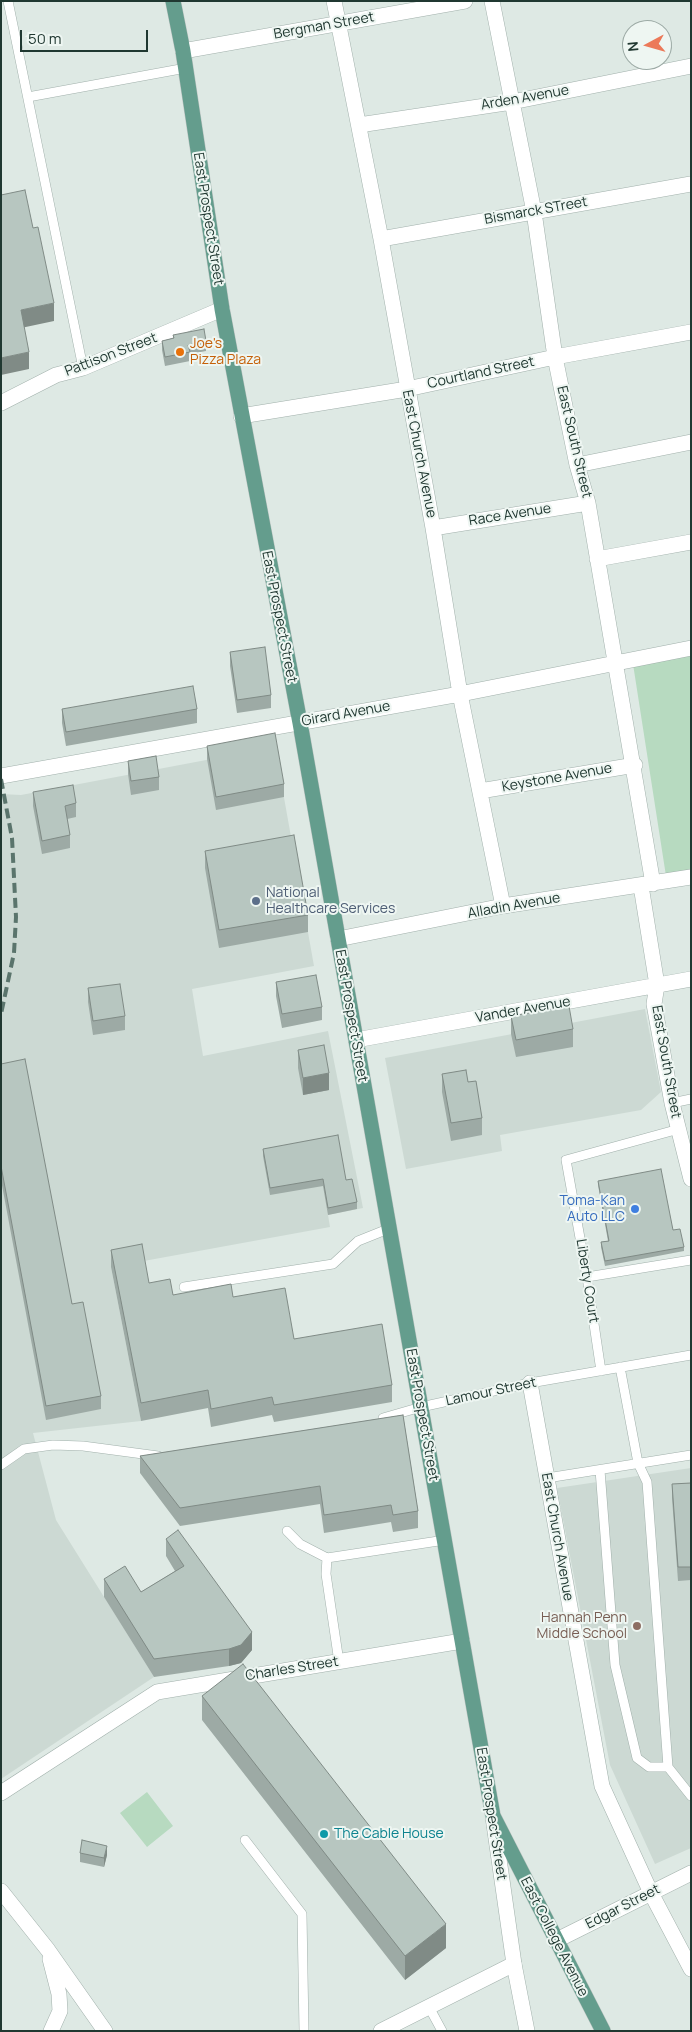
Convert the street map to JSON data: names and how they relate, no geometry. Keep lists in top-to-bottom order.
{
  "streets": {
    "main road": ["East Prospect Street", "East College Avenue"],
    "street": [
      "Bergman Street",
      "Arden Avenue",
      "Bismarck STreet",
      "Pattison Street",
      "Courtland Street",
      "East South Street",
      "East Church Avenue",
      "Race Avenue",
      "Girard Avenue",
      "Keystone Avenue",
      "Alladin Avenue",
      "Vander Avenue",
      "Charles Street",
      "Edgar Street"
    ],
    "lane": ["Liberty Court", "Lamour Street"]
  },
  "crossings": [
    ["Bergman Street", "East Prospect Street"],
    ["Bergman Street", "East Church Avenue"],
    ["Arden Avenue", "East South Street"],
    ["Arden Avenue", "East Church Avenue"],
    ["Bismarck STreet", "East South Street"],
    ["Bismarck STreet", "East Church Avenue"],
    ["East Prospect Street", "Pattison Street"],
    ["East Prospect Street", "Courtland Street"],
    ["East Prospect Street", "Girard Avenue"],
    ["East Prospect Street", "Alladin Avenue"],
    ["East Prospect Street", "Vander Avenue"],
    ["East Prospect Street", "Lamour Street"],
    ["East Prospect Street", "Charles Street"],
    ["East Prospect Street", "East College Avenue"],
    ["Courtland Street", "East South Street"],
    ["Courtland Street", "East Church Avenue"],
    ["East South Street", "Race Avenue"],
    ["East South Street", "Girard Avenue"],
    ["East South Street", "Keystone Avenue"],
    ["East South Street", "Alladin Avenue"],
    ["East South Street", "Vander Avenue"],
    ["East South Street", "Liberty Court"],
    ["East Church Avenue", "Race Avenue"],
    ["East Church Avenue", "Girard Avenue"],
    ["East Church Avenue", "Keystone Avenue"],
    ["East Church Avenue", "Alladin Avenue"],
    ["East Church Avenue", "Lamour Street"],
    ["East Church Avenue", "Edgar Street"],
    ["Liberty Court", "Lamour Street"],
    ["Edgar Street", "East College Avenue"]
  ],
  "places": [
    "Joe's Pizza Plaza",
    "National Healthcare Services",
    "Toma-Kan Auto LLC",
    "Hannah Penn Middle School",
    "The Cable House"
  ],
  "scale_bar": "50 m",
  "north": "left"
}
